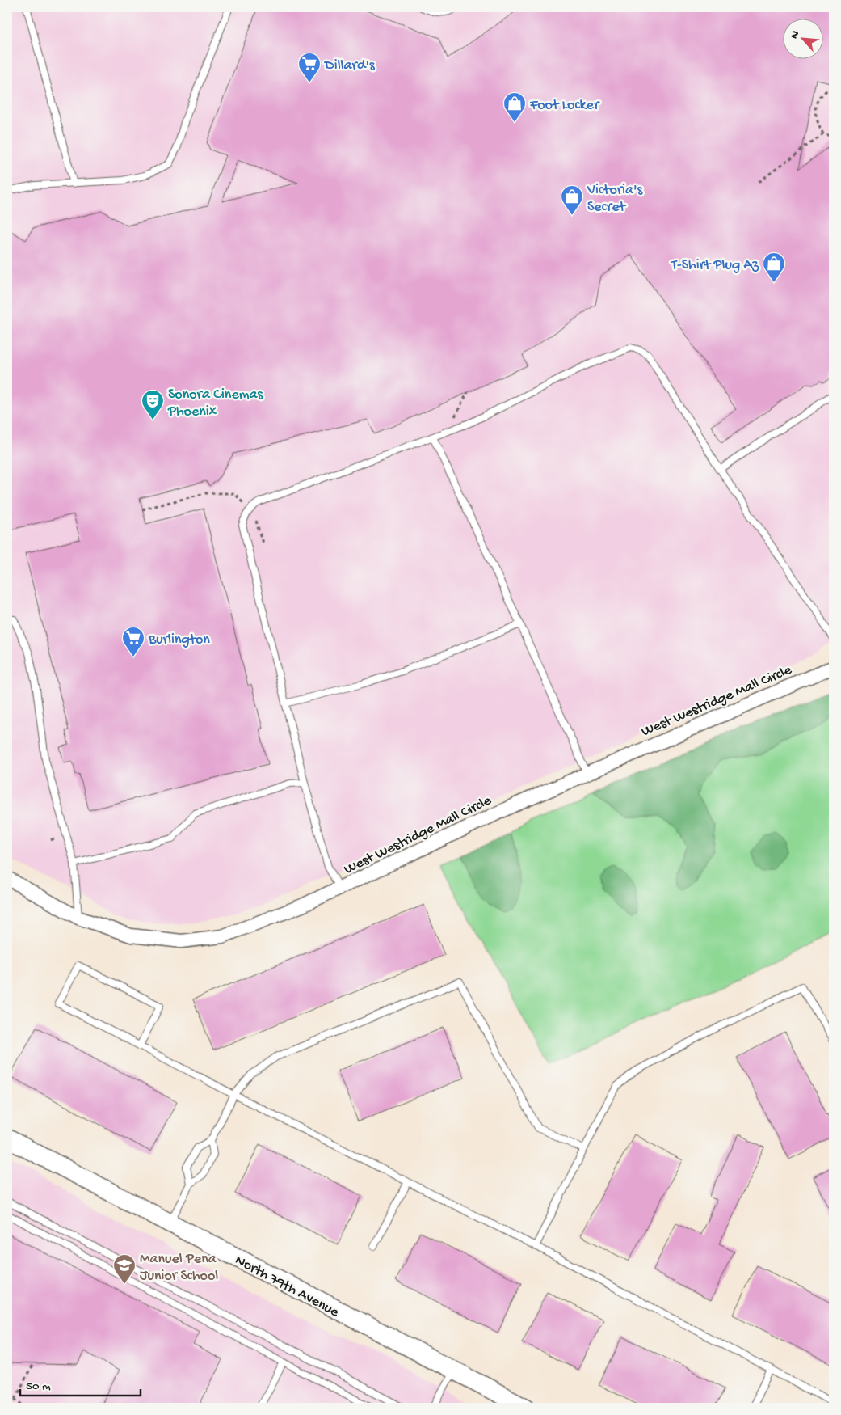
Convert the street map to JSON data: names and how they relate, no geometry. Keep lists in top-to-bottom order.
{
  "streets": {
    "street": ["West Westridge Mall Circle", "North 79th Avenue"]
  },
  "places": {
    "supermarket": ["Dillard's", "Burlington"],
    "shop": ["Foot Locker", "Victoria's Secret", "T-Shirt Plug Az"],
    "theatre": ["Sonora Cinemas Phoenix"],
    "school or university": ["Manuel Pena Junior School"]
  },
  "scale_bar": "50 m",
  "north": "top left"
}
